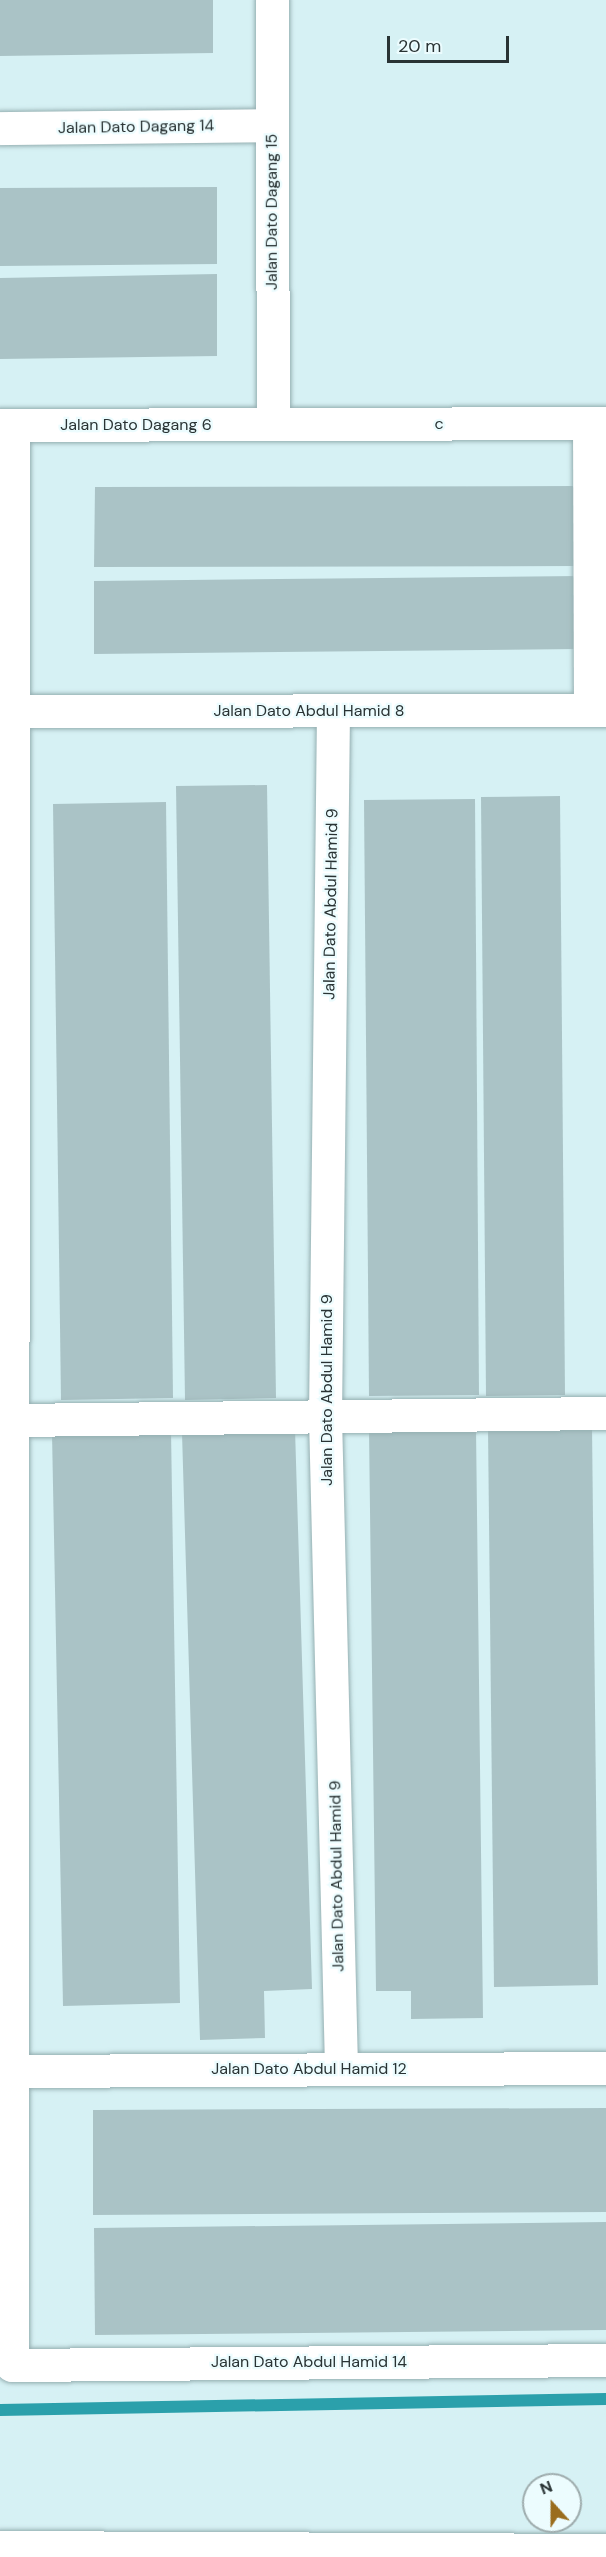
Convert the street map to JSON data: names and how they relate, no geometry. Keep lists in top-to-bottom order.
{
  "streets": {
    "street": [
      "Jalan Dato Dagang 14",
      "Jalan Dato Dagang 15",
      "c",
      "Jalan Dato Dagang 6",
      "Jalan Dato Abdul Hamid 8",
      "Jalan Dato Abdul Hamid 9",
      "Jalan Dato Abdul Hamid 12",
      "Jalan Dato Abdul Hamid 14"
    ]
  },
  "crossings": [
    ["Jalan Dato Dagang 14", "Jalan Dato Dagang 15"],
    ["Jalan Dato Dagang 15", "c"],
    ["Jalan Dato Dagang 15", "Jalan Dato Dagang 6"],
    ["c", "Jalan Dato Dagang 6"],
    ["Jalan Dato Abdul Hamid 8", "Jalan Dato Abdul Hamid 9"],
    ["Jalan Dato Abdul Hamid 9", "Jalan Dato Abdul Hamid 12"],
    ["Jalan Dato Abdul Hamid 12", "Jalan Dato Abdul Hamid 14"]
  ],
  "scale_bar": "20 m",
  "north": "top"
}
